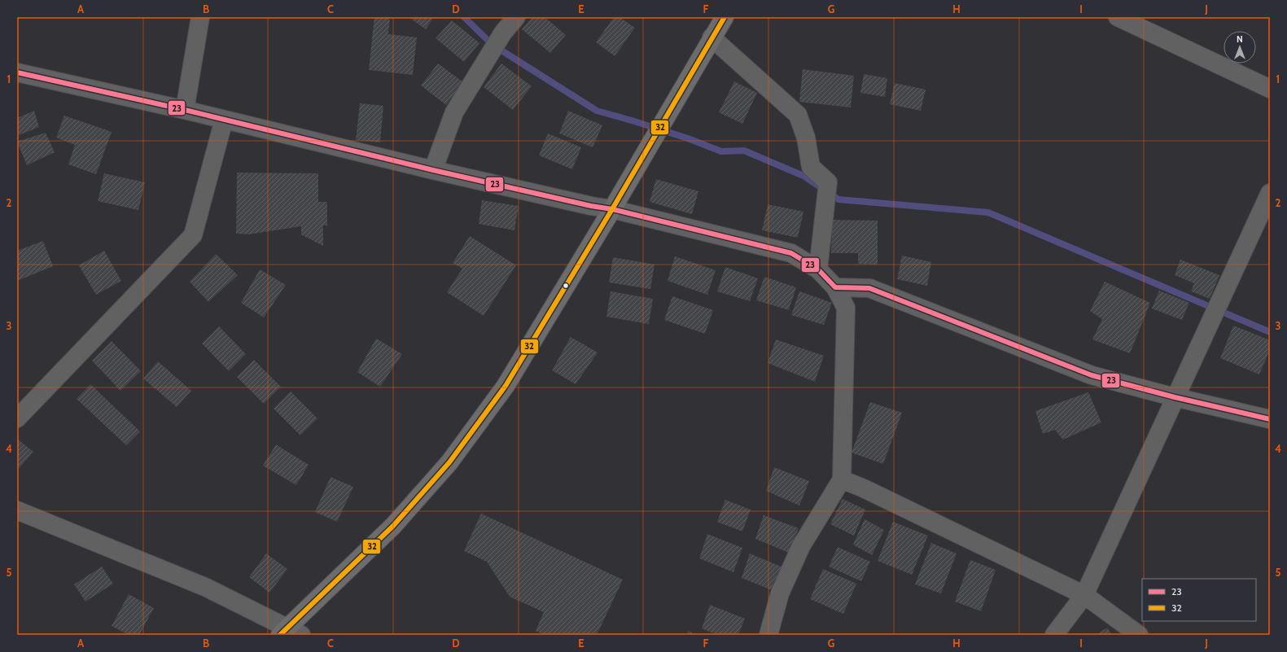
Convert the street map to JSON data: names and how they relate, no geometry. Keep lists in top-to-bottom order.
{
  "lines": ["transit line 32", "transit line 23"],
  "legend": ["23", "32"],
  "north": "top",
  "grid": {
    "columns": [
      "A",
      "B",
      "C",
      "D",
      "E",
      "F",
      "G",
      "H",
      "I",
      "J"
    ],
    "rows": [
      "1",
      "2",
      "3",
      "4",
      "5"
    ]
  }
}
